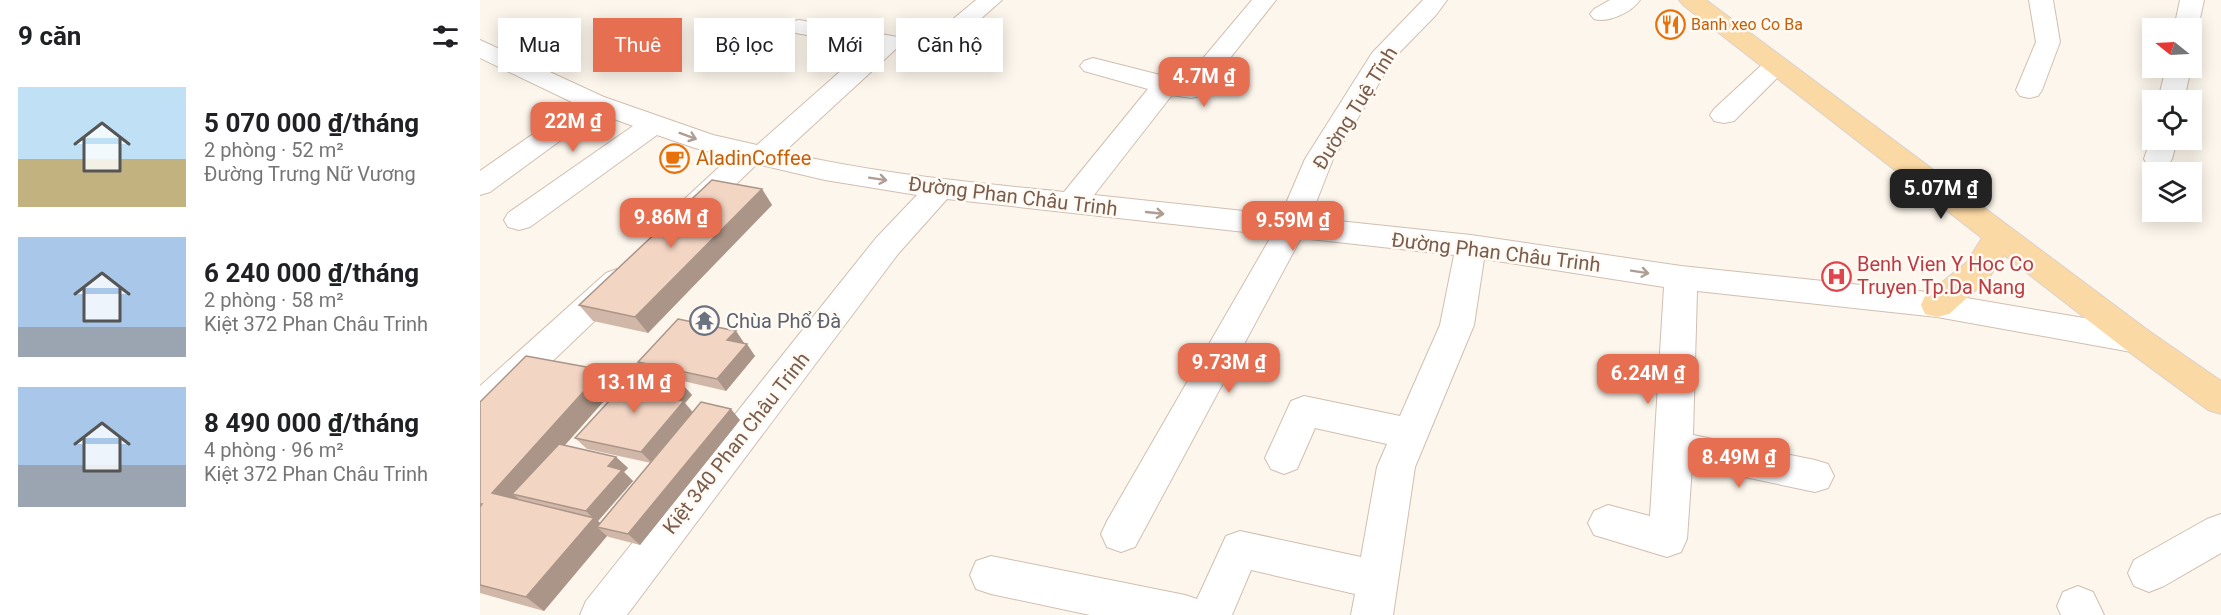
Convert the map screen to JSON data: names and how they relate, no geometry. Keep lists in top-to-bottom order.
{
  "streets": {
    "street": ["Đường Tuệ Tĩnh", "Đường Phan Châu Trinh", "Kiệt 340 Phan Châu Trinh"]
  },
  "crossings": [
    ["Đường Tuệ Tĩnh", "Đường Phan Châu Trinh"],
    ["Đường Phan Châu Trinh", "Kiệt 340 Phan Châu Trinh"]
  ],
  "one_way": ["Đường Phan Châu Trinh"],
  "places": {
    "restaurant": ["Banh xeo Co Ba"],
    "cafe": ["AladinCoffee"],
    "hospital": ["Benh Vien Y Hoc Co Truyen Tp.Da Nang"],
    "temple": ["Chùa Phổ Đà"]
  },
  "north": "left",
  "page": {
    "heading": "9 căn",
    "chip": [
      "Mua",
      "Thuê",
      "Bộ lọc",
      "Mới",
      "Căn hộ"
    ],
    "price": [
      "4.7M ₫",
      "22M ₫",
      "5.07M ₫",
      "9.86M ₫",
      "9.59M ₫",
      "9.73M ₫",
      "6.24M ₫",
      "13.1M ₫",
      "8.49M ₫"
    ],
    "list": [
      {
        "name": "5 070 000 ₫/tháng",
        "note": "2 phòng · 52 m² · Đường Trưng Nữ Vương"
      },
      {
        "name": "6 240 000 ₫/tháng",
        "note": "2 phòng · 58 m² · Kiệt 372 Phan Châu Trinh"
      },
      {
        "name": "8 490 000 ₫/tháng",
        "note": "4 phòng · 96 m² · Kiệt 372 Phan Châu Trinh"
      }
    ]
  }
}
